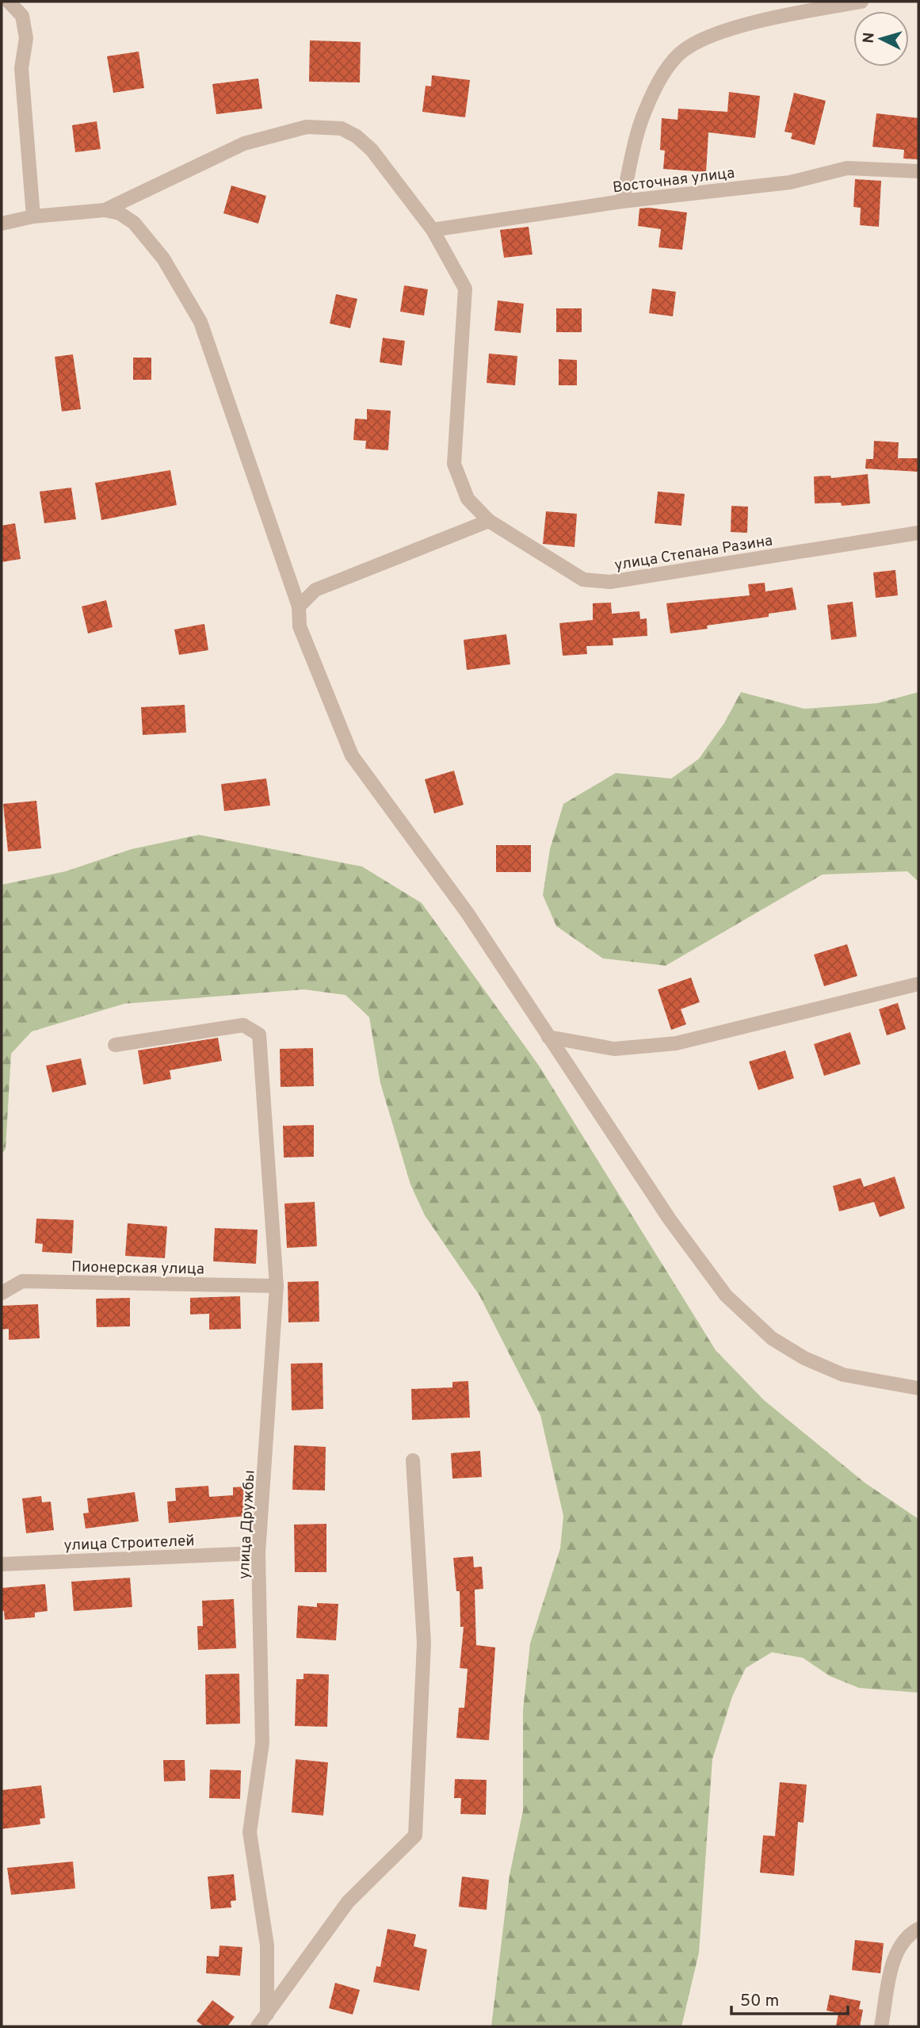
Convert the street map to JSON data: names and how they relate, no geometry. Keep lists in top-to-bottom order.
{
  "streets": {
    "street": [
      "Восточная улица",
      "улица Степана Разина",
      "Пионерская улица",
      "улица Дружбы",
      "улица Строителей"
    ]
  },
  "crossings": [
    ["Восточная улица", "улица Степана Разина"],
    ["Пионерская улица", "улица Дружбы"],
    ["улица Дружбы", "улица Строителей"]
  ],
  "scale_bar": "50 m",
  "north": "left"
}
